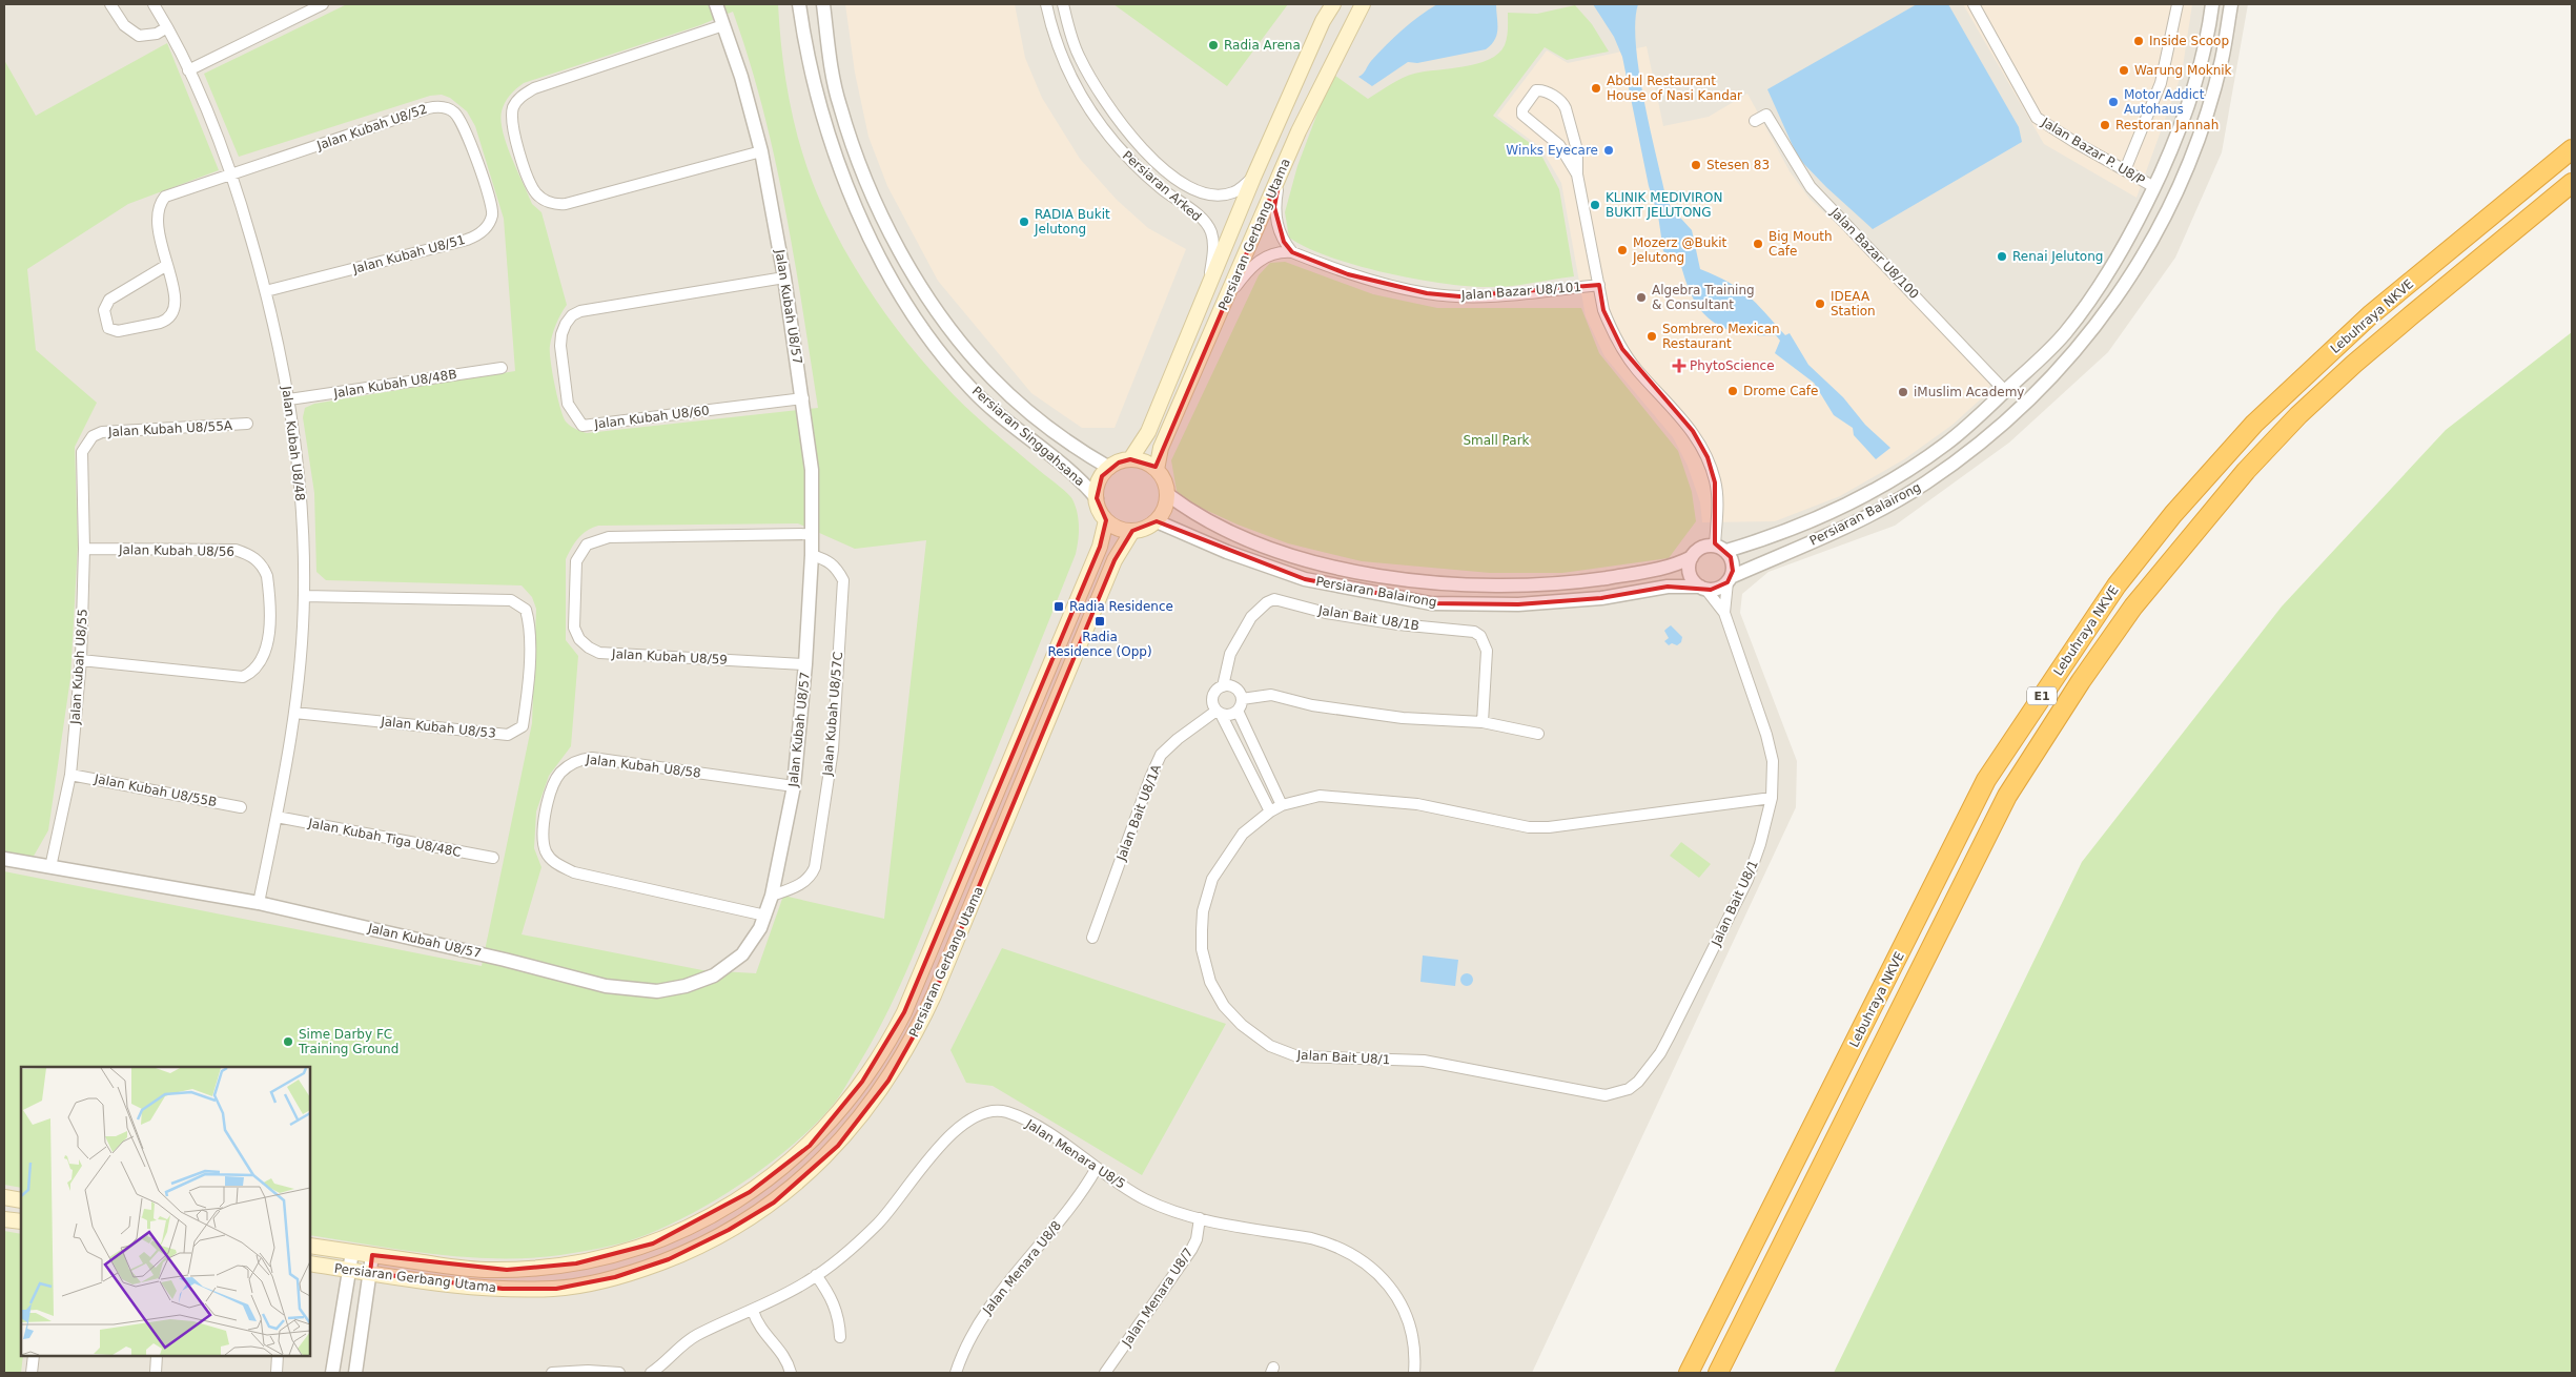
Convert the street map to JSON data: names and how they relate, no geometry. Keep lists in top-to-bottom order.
{
  "streets": {
    "highway": ["Lebuhraya NKVE", "E1"],
    "main road": ["Persiaran Gerbang Utama"],
    "street": [
      "Jalan Kubah U8/52",
      "Jalan Bazar P. U8/P",
      "Persiaran Arked",
      "Jalan Bazar U8/100",
      "Jalan Kubah U8/51",
      "Jalan Bazar U8/101",
      "Jalan Kubah U8/57",
      "Jalan Kubah U8/48B",
      "Jalan Kubah U8/60",
      "Jalan Kubah U8/55A",
      "Persiaran Singgahsana",
      "Jalan Kubah U8/48",
      "Persiaran Balairong",
      "Jalan Kubah U8/56",
      "Jalan Bait U8/1B",
      "Jalan Kubah U8/59",
      "Jalan Kubah U8/55",
      "Jalan Kubah U8/57C",
      "Jalan Kubah U8/53",
      "Jalan Kubah U8/58",
      "Jalan Kubah U8/55B",
      "Jalan Bait U8/1A",
      "Jalan Kubah Tiga U8/48C",
      "Jalan Bait U8/1",
      "Jalan Menara U8/5",
      "Jalan Menara U8/8",
      "Jalan Menara U8/7"
    ]
  },
  "crossings": [
    ["Jalan Kubah U8/52", "Jalan Kubah U8/51"],
    ["Jalan Kubah U8/52", "Jalan Kubah U8/48"],
    ["Jalan Bazar P. U8/P", "Persiaran Balairong"],
    ["Persiaran Arked", "Persiaran Gerbang Utama"],
    ["Persiaran Gerbang Utama", "Jalan Bazar U8/101"],
    ["Persiaran Gerbang Utama", "Persiaran Singgahsana"],
    ["Persiaran Gerbang Utama", "Persiaran Balairong"],
    ["Jalan Bazar U8/100", "Persiaran Balairong"],
    ["Jalan Kubah U8/51", "Jalan Kubah U8/48"],
    ["Jalan Kubah U8/57", "Jalan Kubah U8/60"],
    ["Jalan Kubah U8/57", "Jalan Kubah U8/48"],
    ["Jalan Kubah U8/57", "Jalan Kubah U8/59"],
    ["Jalan Kubah U8/57", "Jalan Kubah U8/55"],
    ["Jalan Kubah U8/57", "Jalan Kubah U8/57C"],
    ["Jalan Kubah U8/57", "Jalan Kubah U8/58"],
    ["Jalan Kubah U8/48B", "Jalan Kubah U8/48"],
    ["Jalan Kubah U8/55A", "Jalan Kubah U8/55"],
    ["Persiaran Singgahsana", "Persiaran Balairong"],
    ["Jalan Kubah U8/48", "Jalan Kubah U8/53"],
    ["Jalan Kubah U8/48", "Jalan Kubah Tiga U8/48C"],
    ["Persiaran Balairong", "Jalan Bait U8/1"],
    ["Jalan Kubah U8/56", "Jalan Kubah U8/55"],
    ["Jalan Bait U8/1B", "Jalan Bait U8/1A"],
    ["Jalan Kubah U8/55", "Jalan Kubah U8/55B"],
    ["Jalan Menara U8/5", "Jalan Menara U8/8"],
    ["Jalan Menara U8/5", "Jalan Menara U8/7"]
  ],
  "parks": ["Small Park"],
  "places": {
    "other": [
      "Inside Scoop",
      "Radia Arena",
      "Warung Moknik",
      "Abdul Restaurant House of Nasi Kandar",
      "Motor Addict Autohaus",
      "Restoran Jannah",
      "Winks Eyecare",
      "Stesen 83",
      "KLINIK MEDIVIRON BUKIT JELUTONG",
      "RADIA Bukit Jelutong",
      "Big Mouth Cafe",
      "Mozerz @Bukit Jelutong",
      "Renai Jelutong",
      "Algebra Training & Consultant",
      "IDEAA Station",
      "Sombrero Mexican Restaurant",
      "Drome Cafe",
      "iMuslim Academy",
      "Sime Darby FC Training Ground"
    ],
    "health": ["PhytoScience"],
    "transit": ["Radia Residence", "Radia Residence (Opp)"]
  }
}
